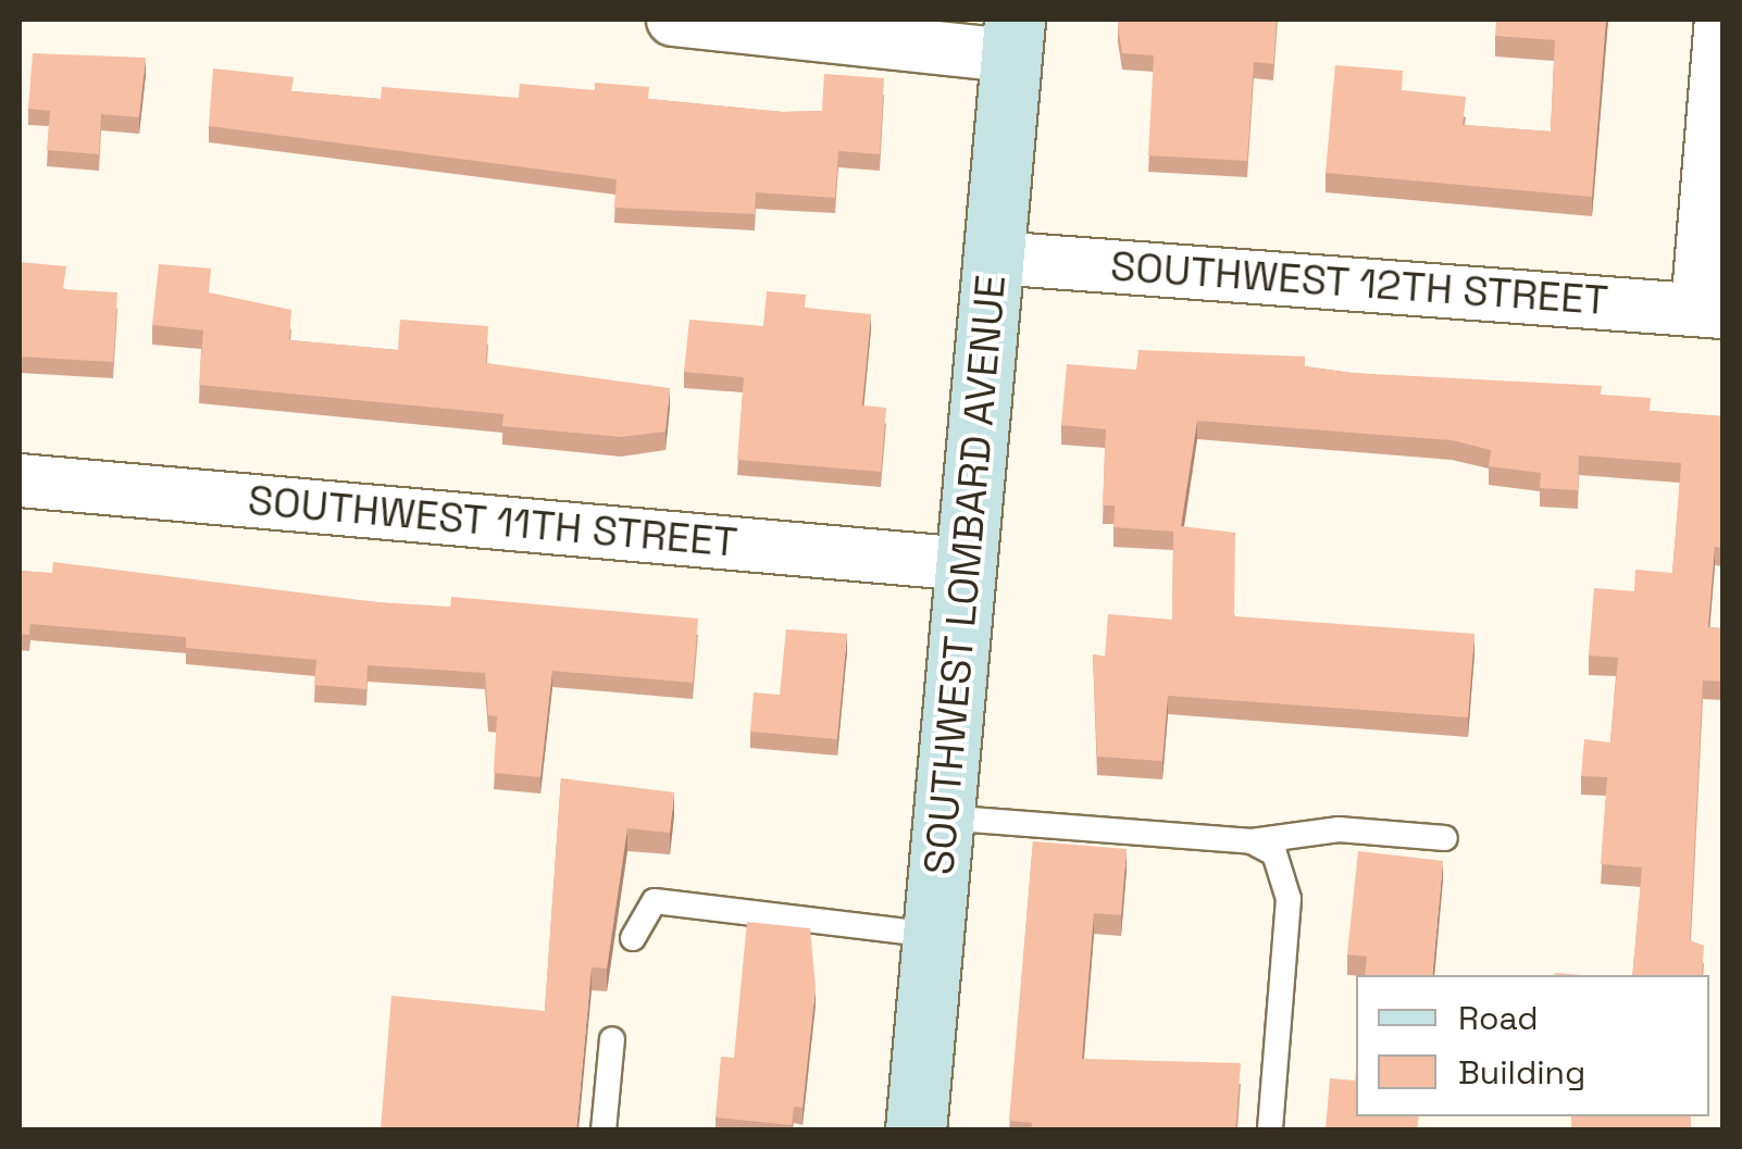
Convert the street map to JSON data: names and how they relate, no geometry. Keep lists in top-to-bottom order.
{
  "streets": {
    "street": ["SOUTHWEST 12TH STREET", "SOUTHWEST 11TH STREET", "SOUTHWEST LOMBARD AVENUE"]
  },
  "crossings": [
    ["SOUTHWEST 12TH STREET", "SOUTHWEST LOMBARD AVENUE"],
    ["SOUTHWEST 11TH STREET", "SOUTHWEST LOMBARD AVENUE"]
  ],
  "legend": ["Road", "Building"]
}
